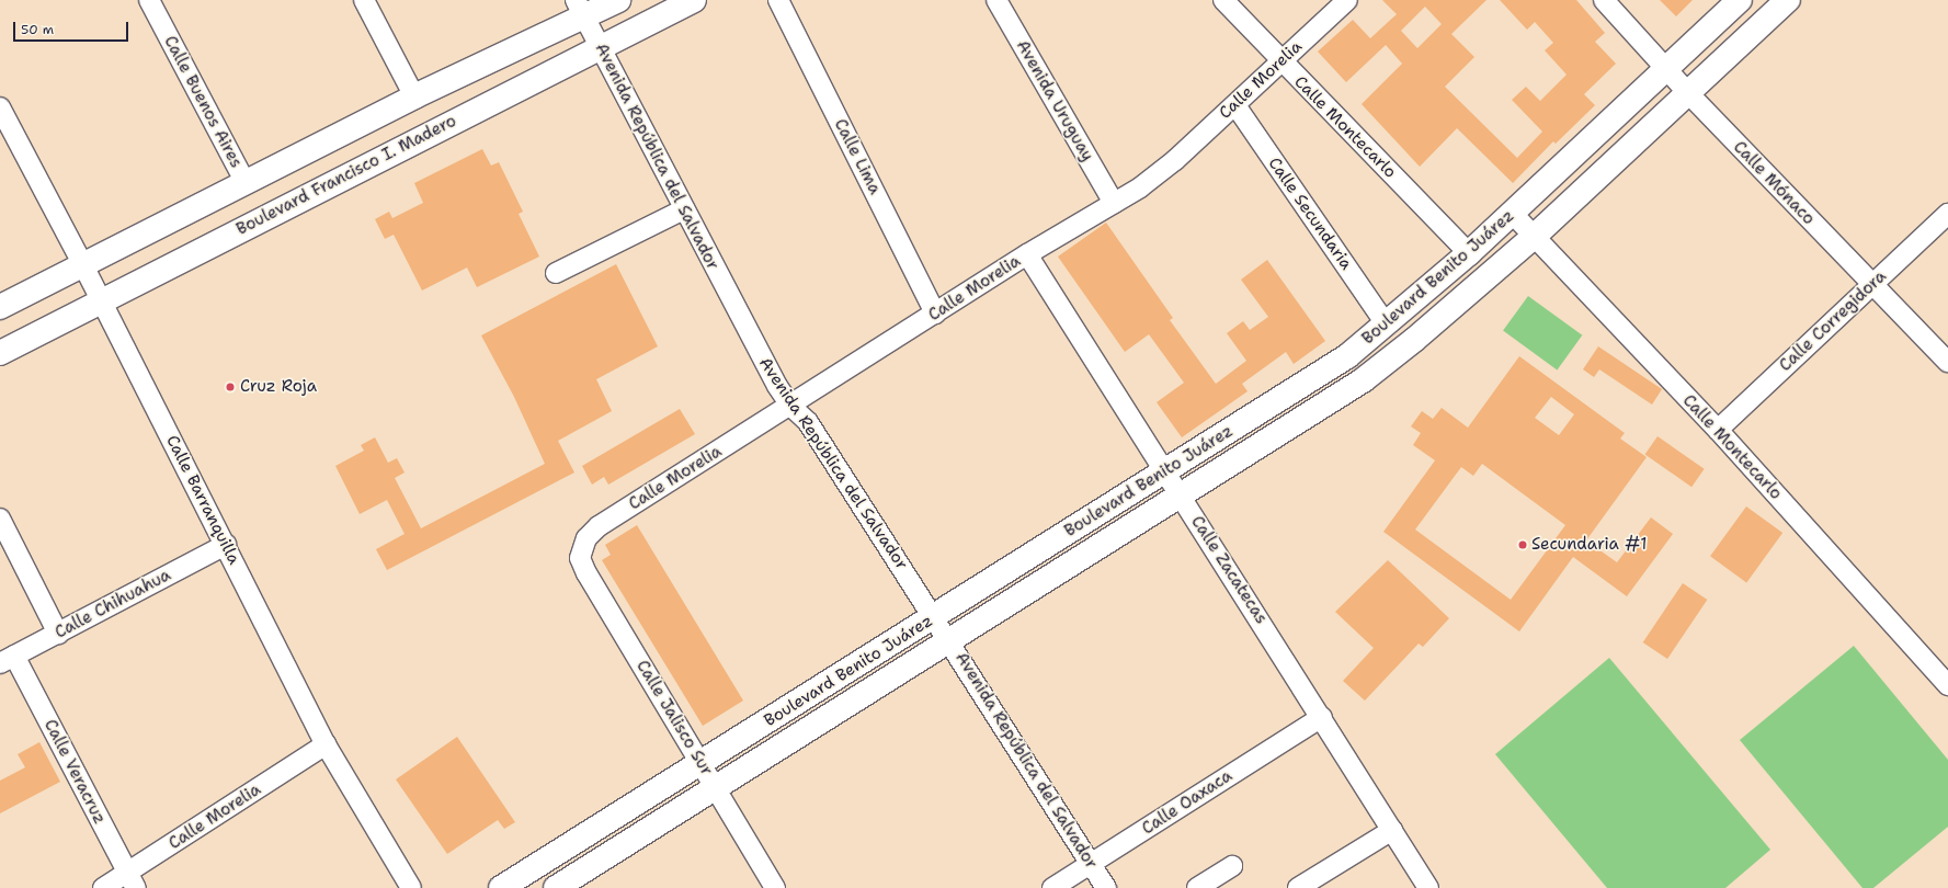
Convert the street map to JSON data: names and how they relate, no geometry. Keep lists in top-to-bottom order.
{
  "streets": {
    "main road": ["Boulevard Francisco I. Madero", "Boulevard Benito Juárez"],
    "street": [
      "Calle Morelia",
      "Avenida Uruguay",
      "Calle Buenos Aires",
      "Calle Montecarlo",
      "Avenida República del Salvador",
      "Calle Lima",
      "Calle Mónaco",
      "Calle Secundaria",
      "Calle Corregidora",
      "Calle Barranquilla",
      "Calle Zacatecas",
      "Calle Chihuahua",
      "Calle Jalisco Sur",
      "Calle Veracruz",
      "Calle Oaxaca"
    ]
  },
  "crossings": [
    ["Calle Morelia", "Avenida Uruguay"],
    ["Calle Morelia", "Calle Montecarlo"],
    ["Calle Morelia", "Avenida República del Salvador"],
    ["Calle Morelia", "Calle Lima"],
    ["Calle Morelia", "Calle Secundaria"],
    ["Calle Morelia", "Calle Barranquilla"],
    ["Calle Morelia", "Calle Zacatecas"],
    ["Calle Morelia", "Calle Jalisco Sur"],
    ["Calle Morelia", "Calle Veracruz"],
    ["Calle Montecarlo", "Boulevard Benito Juárez"],
    ["Calle Montecarlo", "Calle Corregidora"],
    ["Avenida República del Salvador", "Boulevard Francisco I. Madero"],
    ["Avenida República del Salvador", "Boulevard Benito Juárez"],
    ["Avenida República del Salvador", "Calle Oaxaca"],
    ["Boulevard Francisco I. Madero", "Calle Barranquilla"],
    ["Calle Mónaco", "Boulevard Benito Juárez"],
    ["Calle Mónaco", "Calle Corregidora"],
    ["Calle Secundaria", "Boulevard Benito Juárez"],
    ["Boulevard Benito Juárez", "Calle Zacatecas"],
    ["Boulevard Benito Juárez", "Calle Jalisco Sur"],
    ["Calle Barranquilla", "Calle Chihuahua"],
    ["Calle Zacatecas", "Calle Oaxaca"],
    ["Calle Chihuahua", "Calle Veracruz"]
  ],
  "places": ["Cruz Roja", "Secundaria #1"],
  "scale_bar": "50 m"
}
